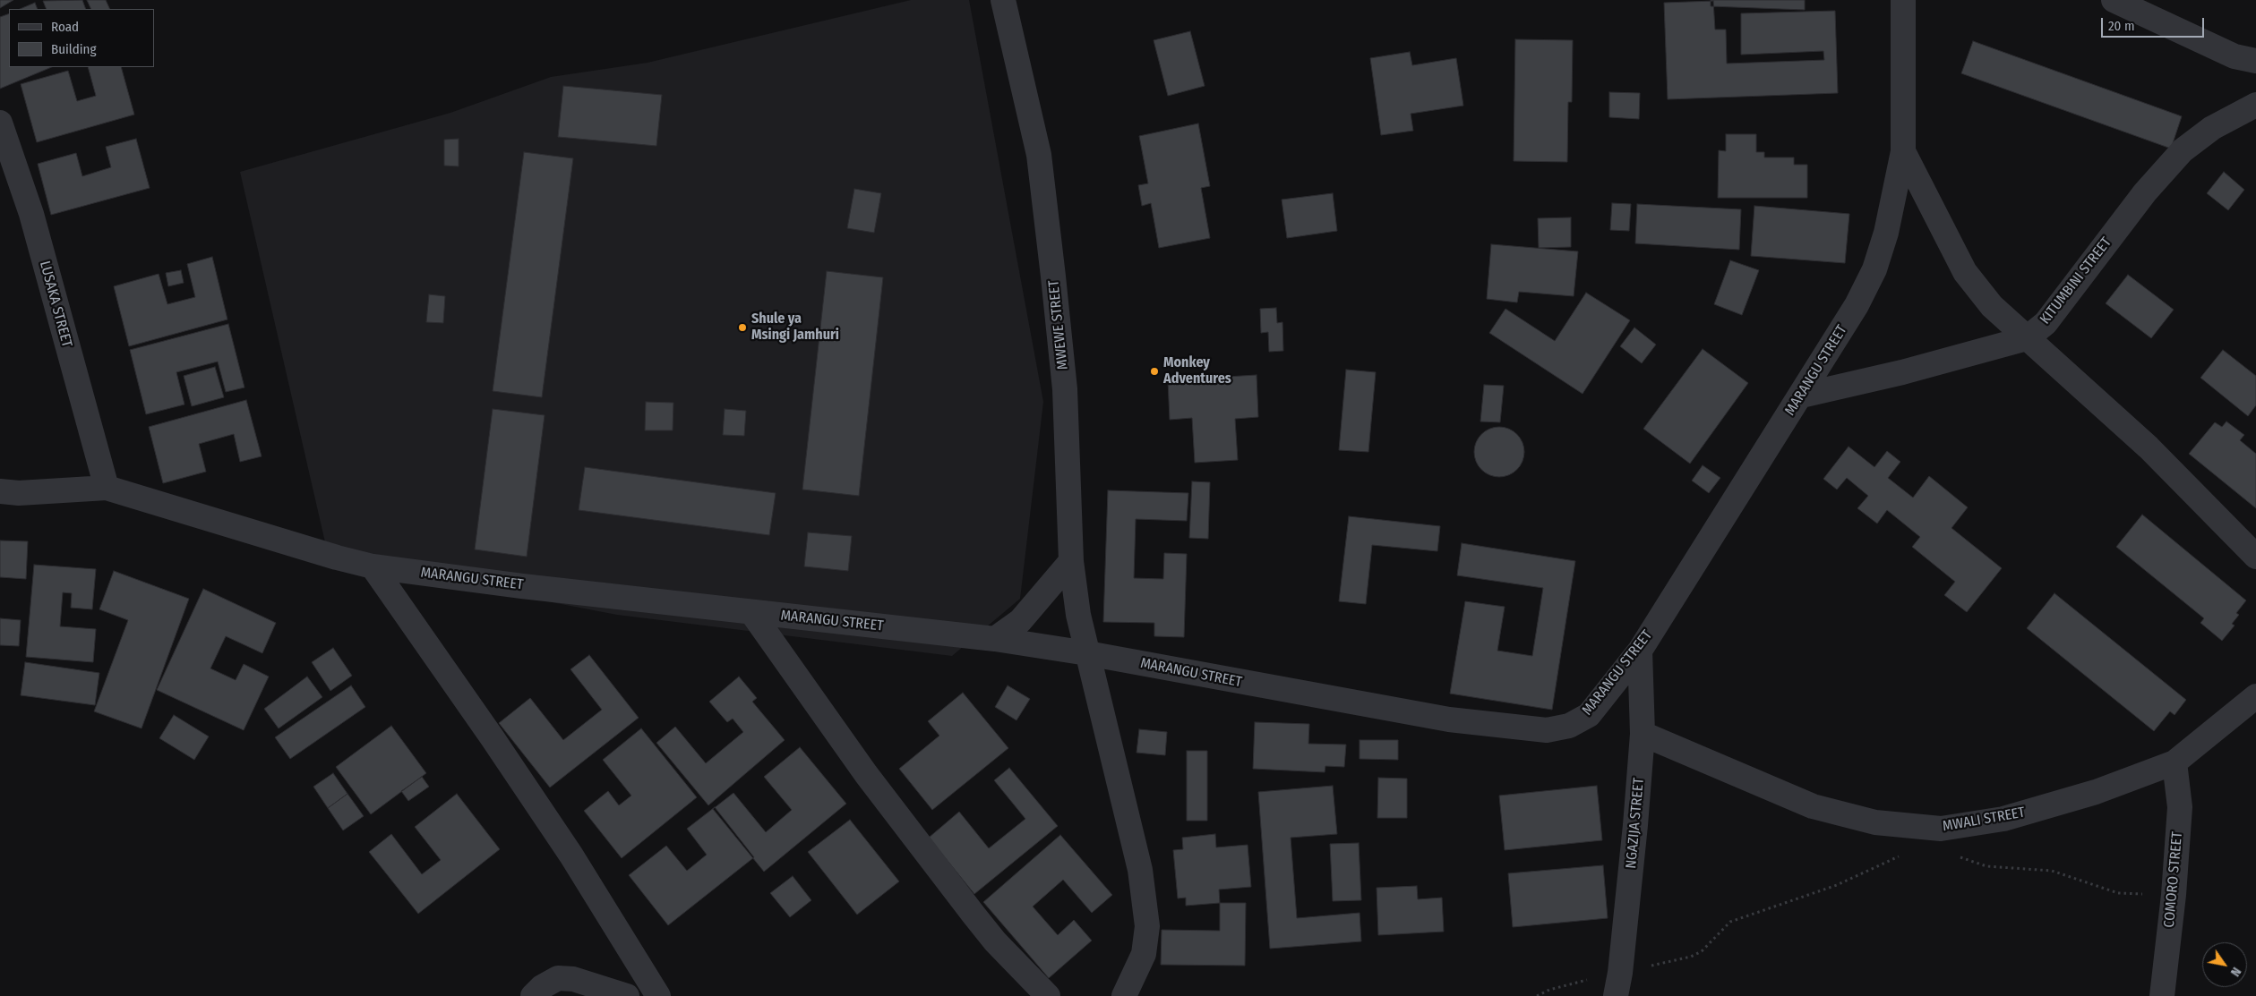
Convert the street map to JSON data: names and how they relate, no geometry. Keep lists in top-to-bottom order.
{
  "streets": {
    "street": [
      "KITUMBINI STREET",
      "LUSAKA STREET",
      "MWEWE STREET",
      "MARANGU STREET",
      "MWALI STREET",
      "NGAZIJA STREET",
      "COMORO STREET"
    ]
  },
  "crossings": [
    ["KITUMBINI STREET", "MARANGU STREET"],
    ["LUSAKA STREET", "MARANGU STREET"],
    ["MWEWE STREET", "MARANGU STREET"],
    ["MARANGU STREET", "NGAZIJA STREET"],
    ["MWALI STREET", "NGAZIJA STREET"],
    ["MWALI STREET", "COMORO STREET"]
  ],
  "places": ["Shule ya Msingi Jamhuri", "Monkey Adventures"],
  "legend": ["Road", "Building"],
  "scale_bar": "20 m",
  "north": "bottom right"
}
